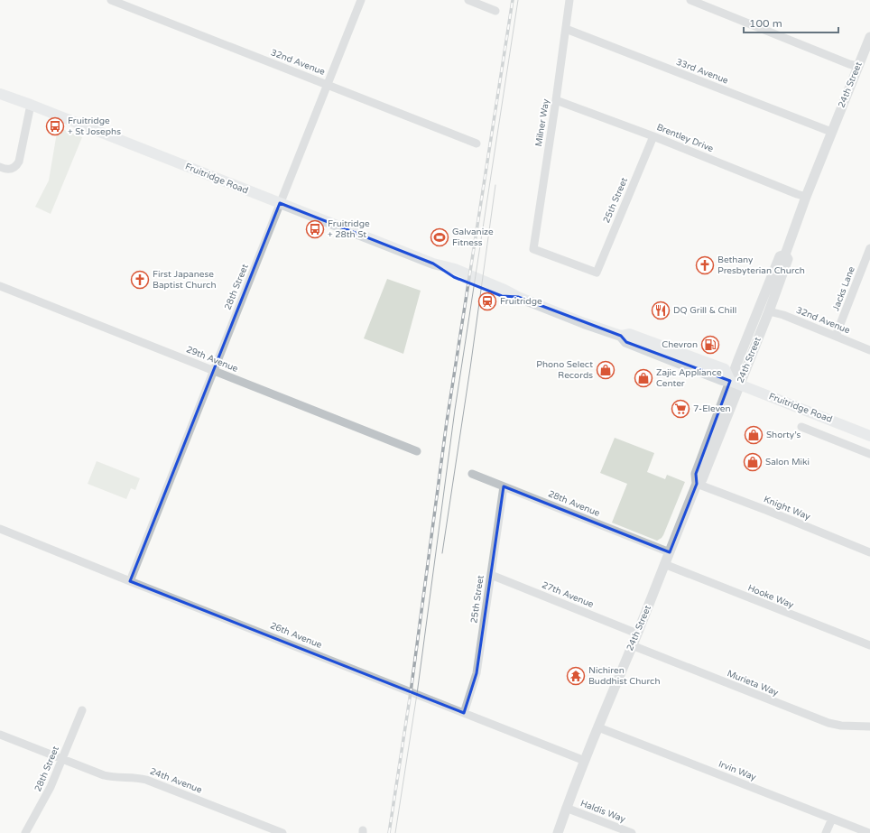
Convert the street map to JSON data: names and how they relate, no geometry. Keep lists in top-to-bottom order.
{
  "streets": {
    "main road": ["Fruitridge Road"],
    "street": [
      "32nd Avenue",
      "33rd Avenue",
      "24th Street",
      "Milner Way",
      "Brentley Drive",
      "25th Street",
      "28th Street",
      "Jacks Lane",
      "29th Avenue",
      "28th Avenue",
      "Knight Way",
      "27th Avenue",
      "Hooke Way",
      "26th Avenue",
      "Murieta Way",
      "Irvin Way",
      "24th Avenue",
      "Haldis Way"
    ]
  },
  "crossings": [
    ["32nd Avenue", "24th Street"],
    ["32nd Avenue", "28th Street"],
    ["32nd Avenue", "Jacks Lane"],
    ["33rd Avenue", "24th Street"],
    ["33rd Avenue", "Milner Way"],
    ["24th Street", "Brentley Drive"],
    ["24th Street", "Fruitridge Road"],
    ["24th Street", "28th Avenue"],
    ["24th Street", "Knight Way"],
    ["24th Street", "27th Avenue"],
    ["24th Street", "Hooke Way"],
    ["24th Street", "26th Avenue"],
    ["24th Street", "Murieta Way"],
    ["24th Street", "Irvin Way"],
    ["24th Street", "Haldis Way"],
    ["Milner Way", "Brentley Drive"],
    ["Milner Way", "25th Street"],
    ["Brentley Drive", "25th Street"],
    ["Fruitridge Road", "28th Street"],
    ["25th Street", "28th Avenue"],
    ["25th Street", "27th Avenue"],
    ["25th Street", "26th Avenue"],
    ["28th Street", "29th Avenue"],
    ["28th Street", "26th Avenue"],
    ["28th Street", "24th Avenue"]
  ],
  "places": {
    "bus stop": ["Fruitridge + St Josephs", "Fruitridge + 28th St"],
    "sports": ["Galvanize Fitness"],
    "church": ["Bethany Presbyterian Church", "First Japanese Baptist Church"],
    "station": ["Fruitridge"],
    "restaurant": ["DQ Grill & Chill"],
    "fuel station": ["Chevron"],
    "shop": [
      "Phono Select Records",
      "Zajic Appliance Center",
      "Shorty’s",
      "Salon Miki"
    ],
    "supermarket": ["7-Eleven"],
    "temple": ["Nichiren Buddhist Church"]
  },
  "scale_bar": "100 m"
}
